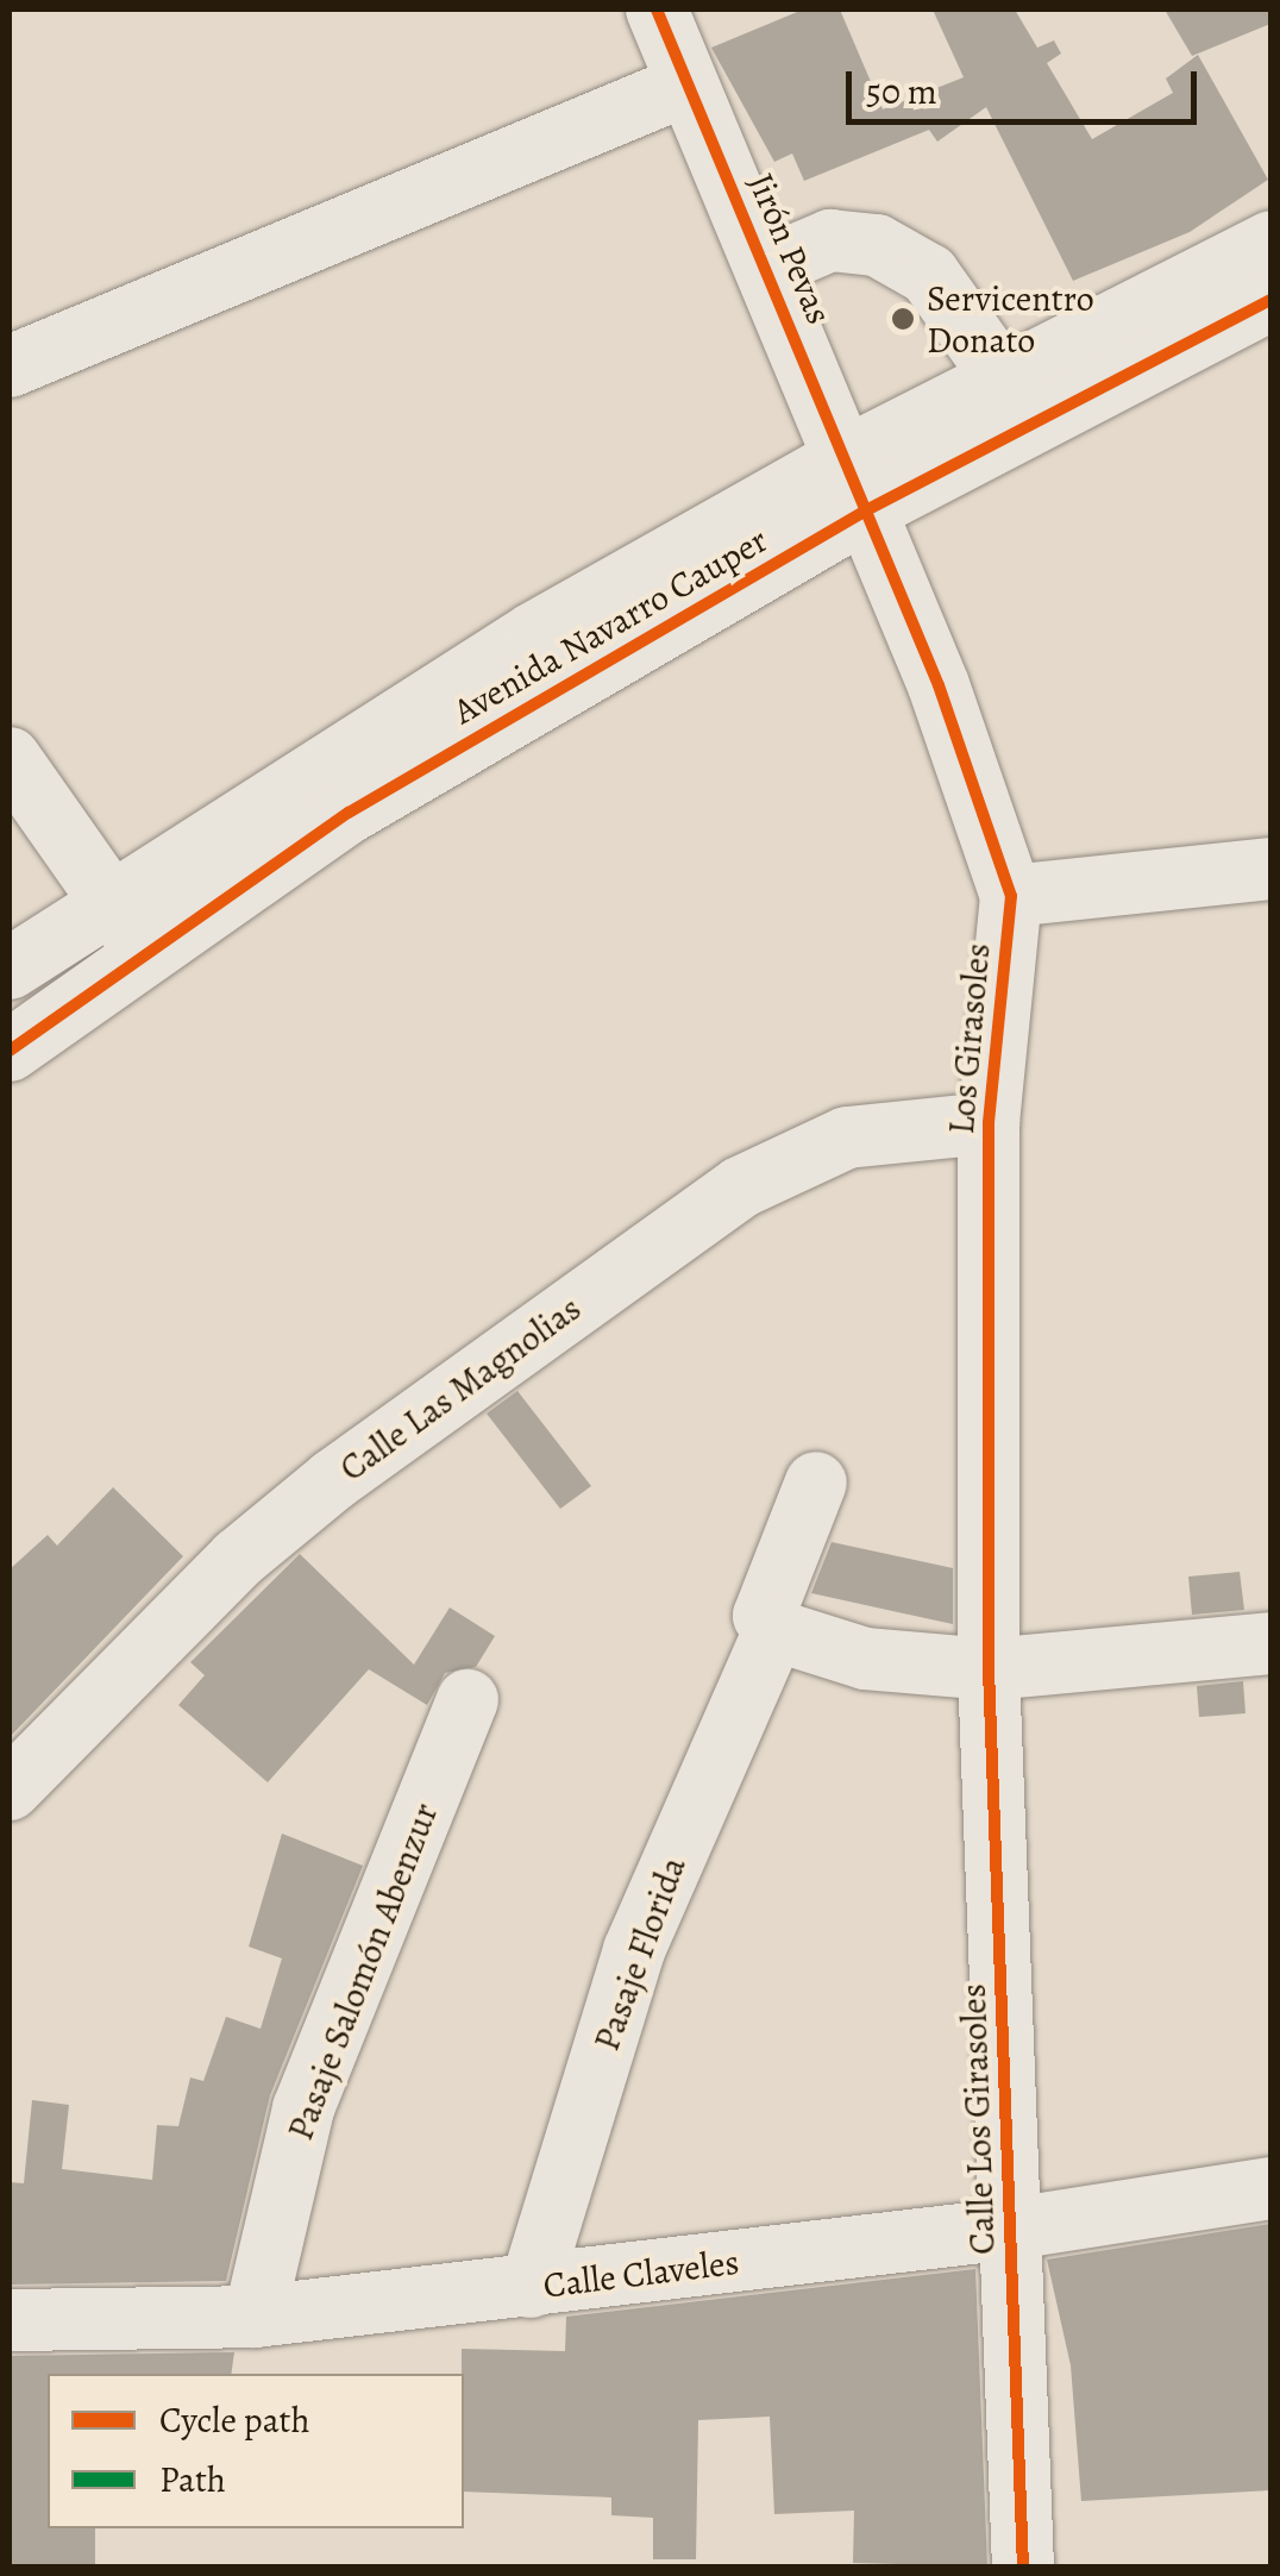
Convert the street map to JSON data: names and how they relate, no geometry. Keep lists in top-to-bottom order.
{
  "streets": {
    "street": [
      "Jirón Pevas",
      "Avenida Navarro Cauper",
      "Los Girasoles",
      "Calle Las Magnolias",
      "Pasaje Florida",
      "Pasaje Salomón Abenzur",
      "Calle Los Girasoles",
      "Calle Claveles"
    ]
  },
  "crossings": [
    ["Jirón Pevas", "Avenida Navarro Cauper"],
    ["Jirón Pevas", "Los Girasoles"],
    ["Avenida Navarro Cauper", "Los Girasoles"],
    ["Los Girasoles", "Calle Las Magnolias"],
    ["Los Girasoles", "Calle Los Girasoles"],
    ["Pasaje Florida", "Calle Claveles"],
    ["Pasaje Salomón Abenzur", "Calle Claveles"],
    ["Calle Los Girasoles", "Calle Claveles"]
  ],
  "places": ["Servicentro Donato"],
  "legend": ["Cycle path", "Path"],
  "scale_bar": "50 m"
}
